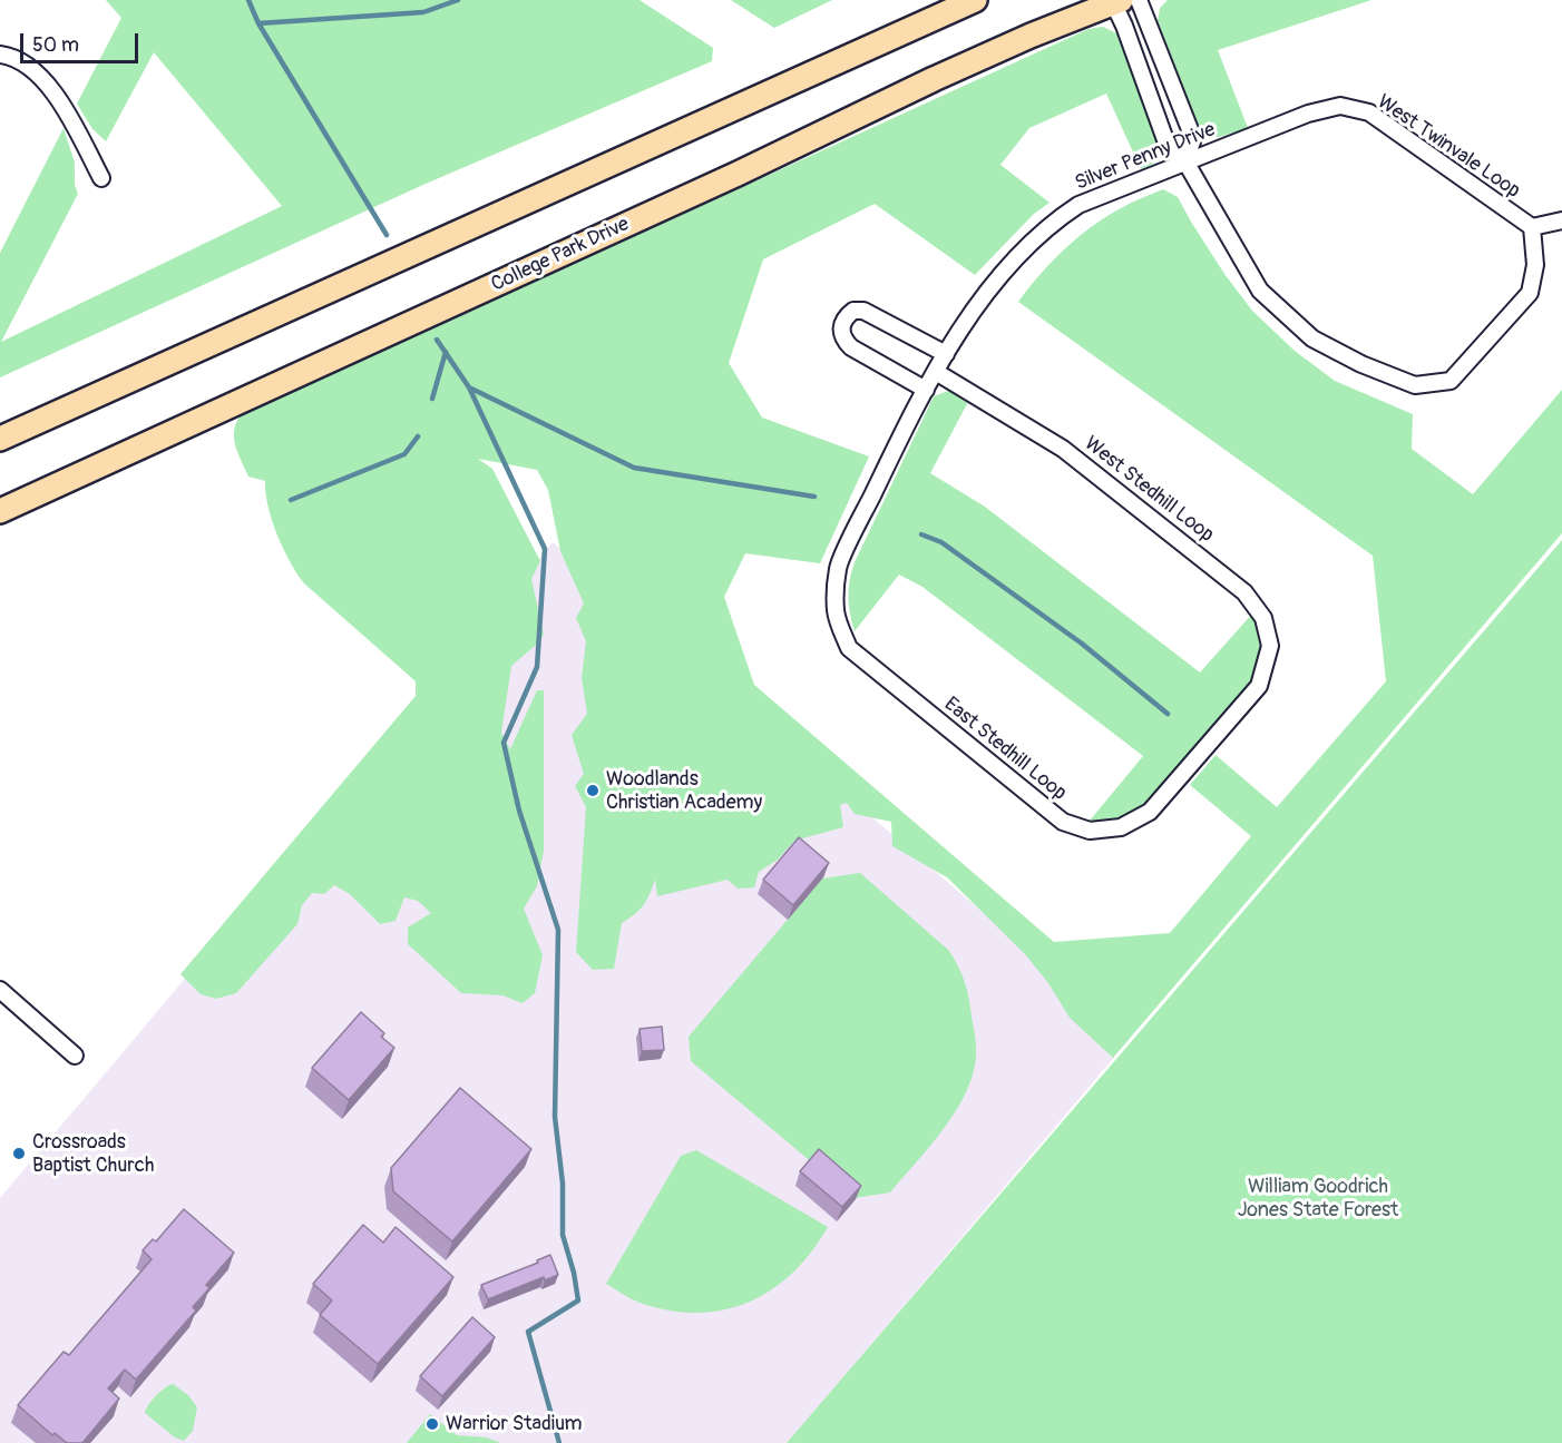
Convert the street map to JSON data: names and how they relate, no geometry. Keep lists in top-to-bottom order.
{
  "streets": {
    "main road": ["College Park Drive"],
    "street": [
      "West Twinvale Loop",
      "Silver Penny Drive",
      "West Stedhill Loop",
      "East Stedhill Loop"
    ]
  },
  "crossings": [
    ["West Twinvale Loop", "Silver Penny Drive"],
    ["Silver Penny Drive", "West Stedhill Loop"],
    ["Silver Penny Drive", "East Stedhill Loop"],
    ["West Stedhill Loop", "East Stedhill Loop"]
  ],
  "parks": ["William Goodrich Jones State Forest"],
  "places": ["Woodlands Christian Academy", "Crossroads Baptist Church", "Warrior Stadium"],
  "scale_bar": "50 m"
}
